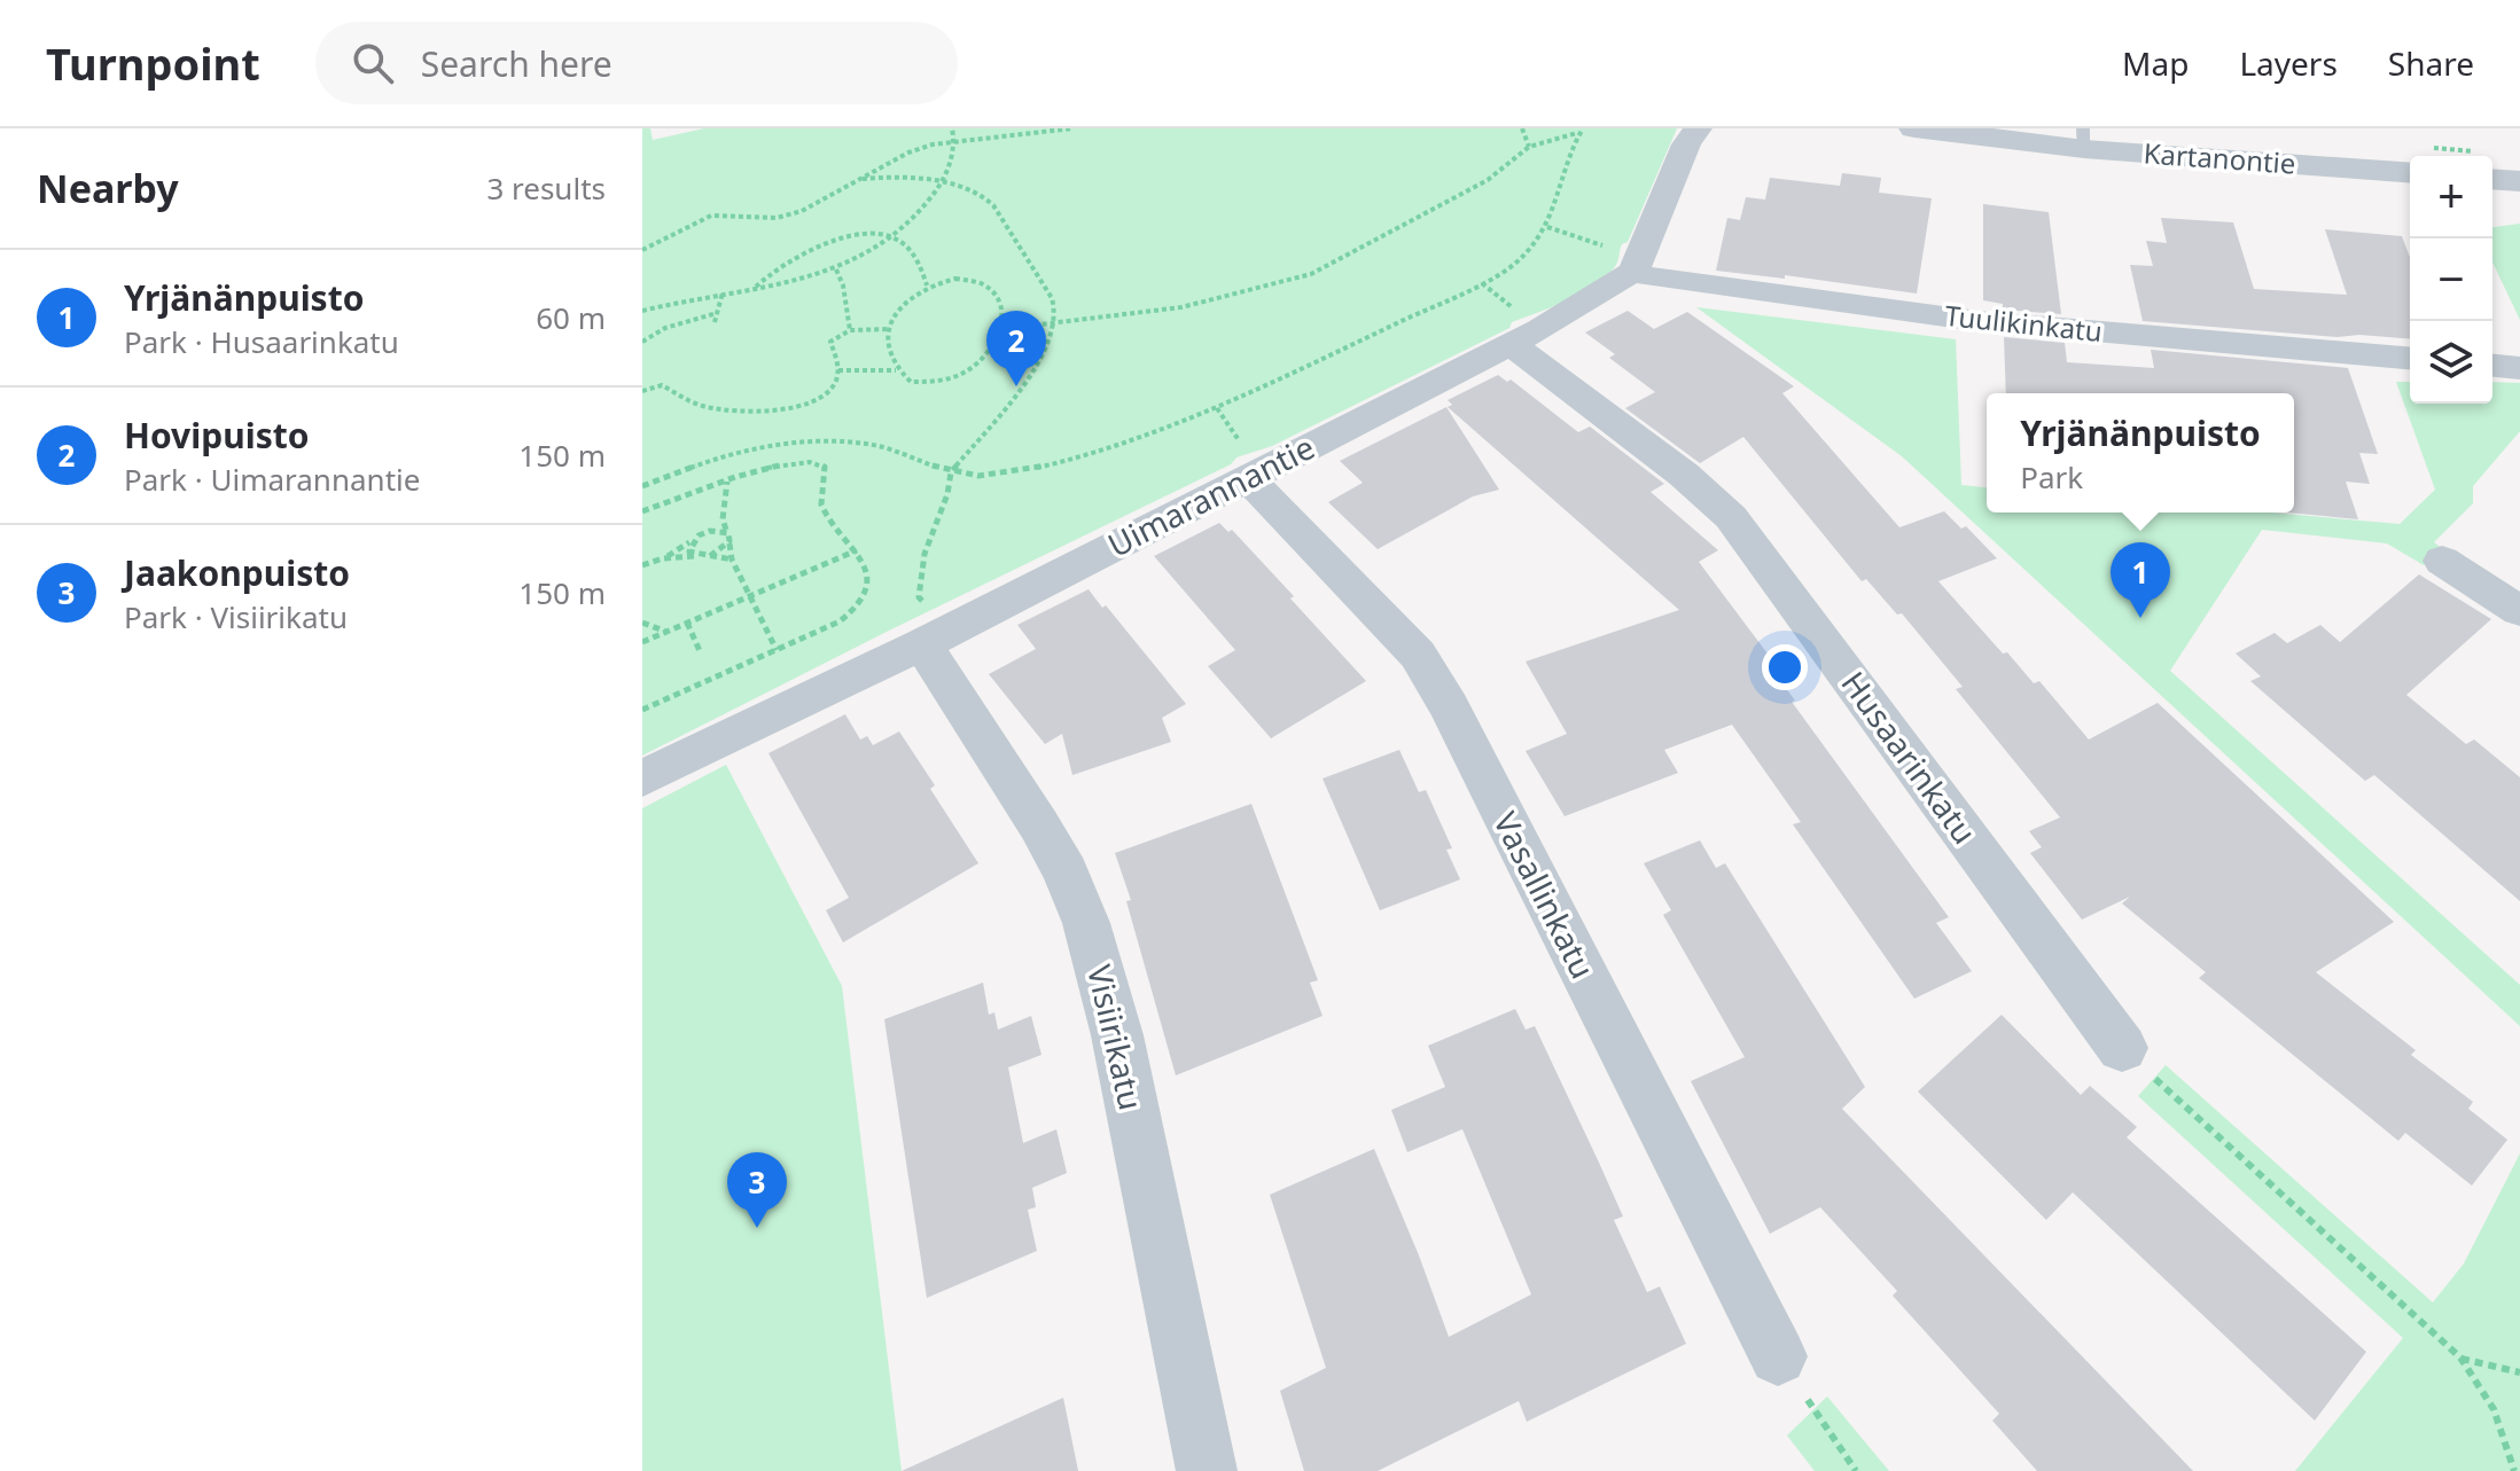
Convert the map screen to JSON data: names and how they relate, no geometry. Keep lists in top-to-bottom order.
{
  "streets": {
    "street": [
      "Kartanontie",
      "Tuulikinkatu",
      "Uimarannantie",
      "Husaarinkatu",
      "Vasallinkatu",
      "Visiirikatu"
    ]
  },
  "crossings": [
    ["Tuulikinkatu", "Uimarannantie"],
    ["Uimarannantie", "Husaarinkatu"],
    ["Uimarannantie", "Vasallinkatu"],
    ["Uimarannantie", "Visiirikatu"]
  ],
  "page": {
    "header": "Turnpoint",
    "search": "Search here",
    "nav": ["Map", "Layers", "Share"],
    "heading": ["Nearby", "3 results"],
    "map_buttons": ["+", "−"],
    "list": [
      {
        "mark": "1",
        "name": "Yrjänänpuisto",
        "note": "Park · Husaarinkatu",
        "value": "60 m"
      },
      {
        "mark": "2",
        "name": "Hovipuisto",
        "note": "Park · Uimarannantie",
        "value": "150 m"
      },
      {
        "mark": "3",
        "name": "Jaakonpuisto",
        "note": "Park · Visiirikatu",
        "value": "150 m"
      }
    ],
    "pins": ["2", "1", "3"],
    "popup": ["Yrjänänpuisto", "Park"]
  }
}
